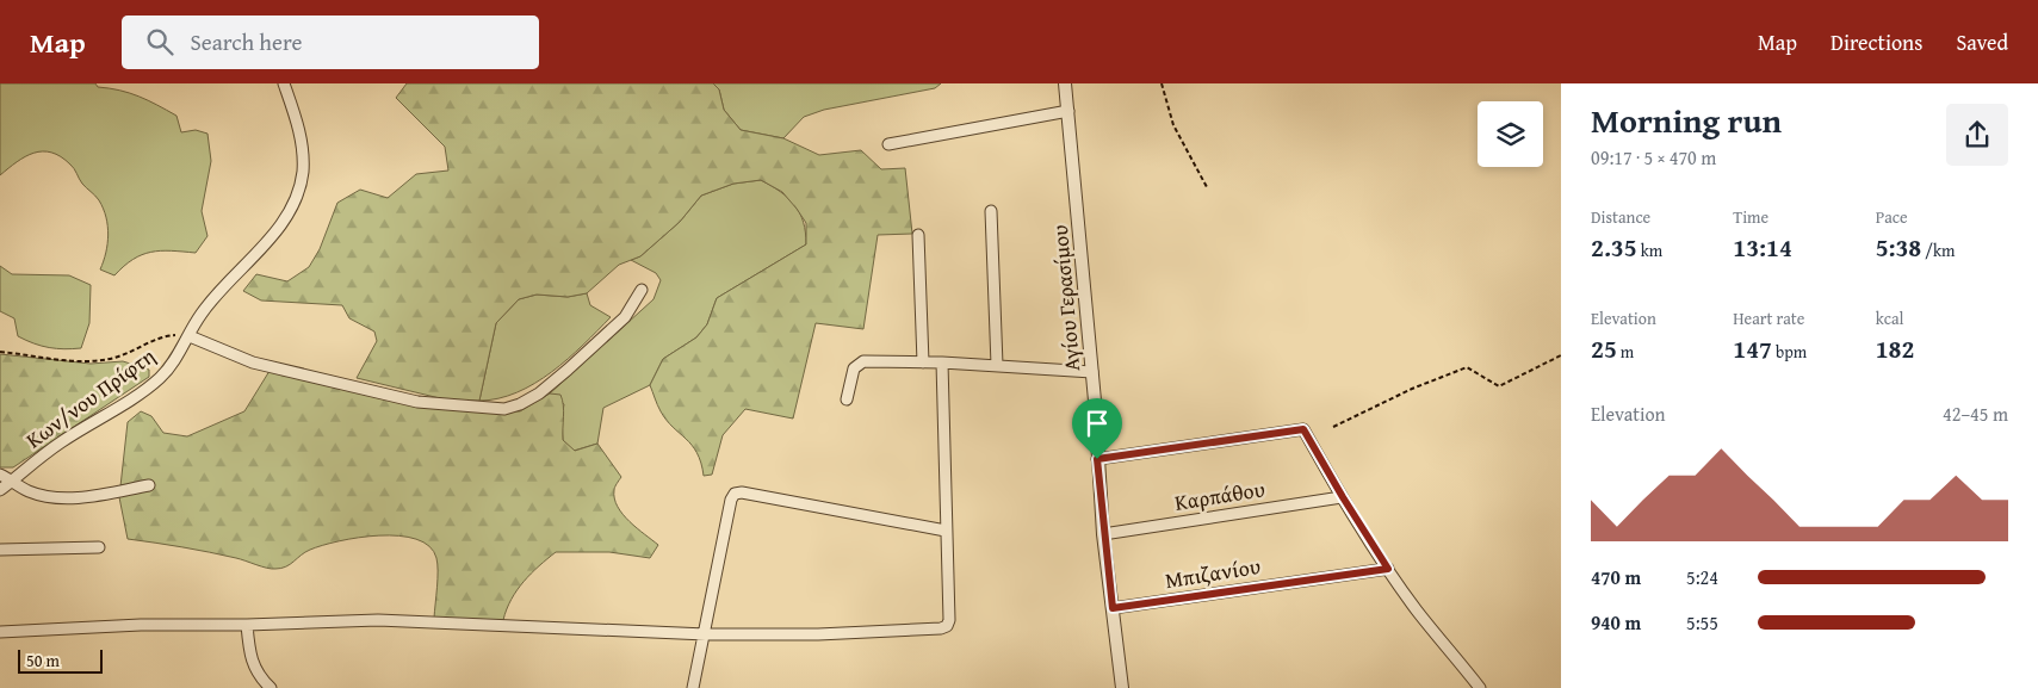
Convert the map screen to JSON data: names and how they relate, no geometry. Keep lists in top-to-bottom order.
{
  "streets": {
    "street": [
      "Αγίου Γερασίμου",
      "Κων/νου Πρίφτη",
      "Καρπάθου",
      "Μπιζανίου"
    ]
  },
  "crossings": [
    ["Αγίου Γερασίμου", "Καρπάθου"],
    ["Αγίου Γερασίμου", "Μπιζανίου"]
  ],
  "scale_bar": "50 m",
  "page": {
    "header": "Map",
    "search": "Search here",
    "nav": ["Map", "Directions", "Saved"],
    "heading": ["Morning run", "09:17 · 5 × 470 m"],
    "stats": [
      ["Distance", "2.35 km"],
      ["Time", "13:14"],
      ["Pace", "5:38 /km"],
      ["Elevation", "25 m"],
      ["Heart rate", "147 bpm"],
      ["kcal", "182"]
    ],
    "chart": ["Elevation", "42–45 m"],
    "list": [
      {
        "name": "470 m",
        "note": "5:24"
      },
      {
        "name": "940 m",
        "note": "5:55"
      }
    ],
    "scale": "50 m"
  }
}
